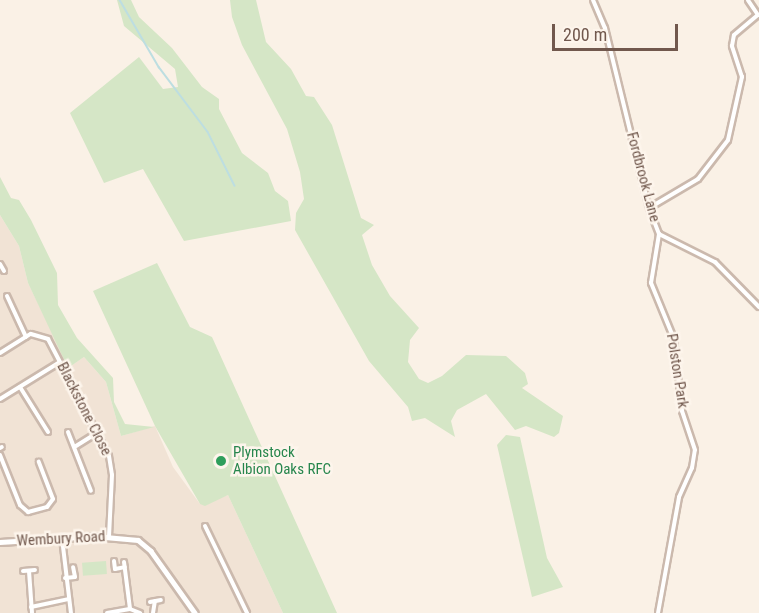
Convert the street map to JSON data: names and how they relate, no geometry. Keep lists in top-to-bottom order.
{
  "streets": {
    "street": [
      "Fordbrook Lane",
      "Polston Park",
      "Blackstone Close",
      "Wembury Road"
    ]
  },
  "crossings": [
    ["Fordbrook Lane", "Polston Park"],
    ["Blackstone Close", "Wembury Road"]
  ],
  "places": ["Plymstock Albion Oaks RFC"],
  "scale_bar": "200 m"
}
